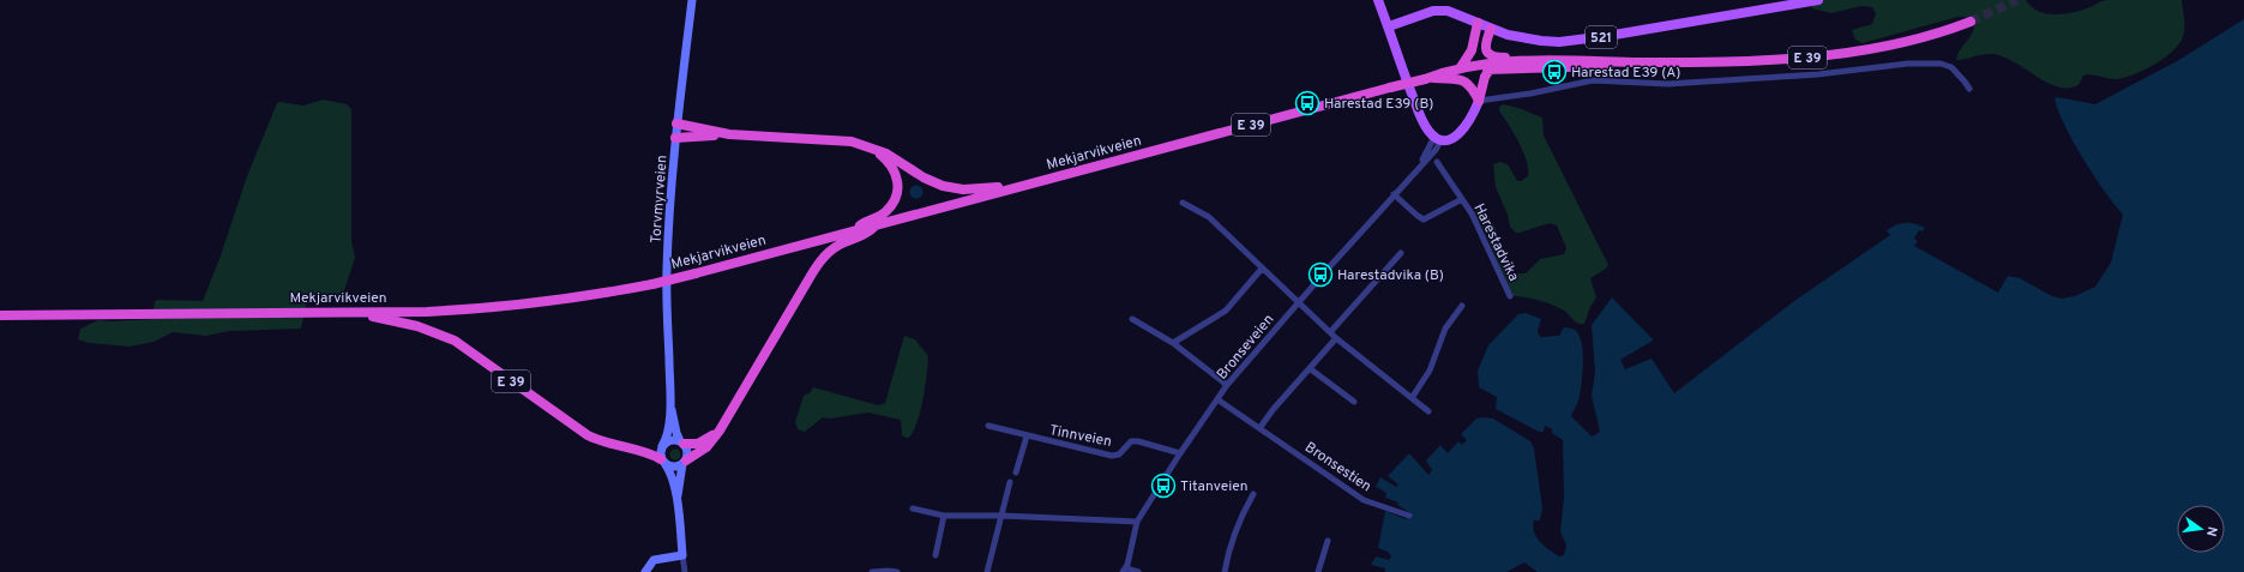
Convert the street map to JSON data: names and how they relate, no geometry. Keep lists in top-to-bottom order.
{
  "streets": {
    "highway": ["E 39", "Mekjarvikveien"],
    "main road": ["521", "Torvmyrveien"],
    "street": [
      "Harestadvika",
      "Bronseveien",
      "Tinnveien",
      "Bronsestien"
    ]
  },
  "crossings": [
    ["521", "E 39"],
    ["E 39", "Mekjarvikveien"],
    ["E 39", "Torvmyrveien"],
    ["Harestadvika", "Bronseveien"],
    ["Bronseveien", "Tinnveien"],
    ["Bronseveien", "Bronsestien"]
  ],
  "places": {
    "bus stop": [
      "Harestad E39 (A)",
      "Harestad E39 (B)",
      "Harestadvika (B)",
      "Titanveien"
    ]
  },
  "north": "right"
}
